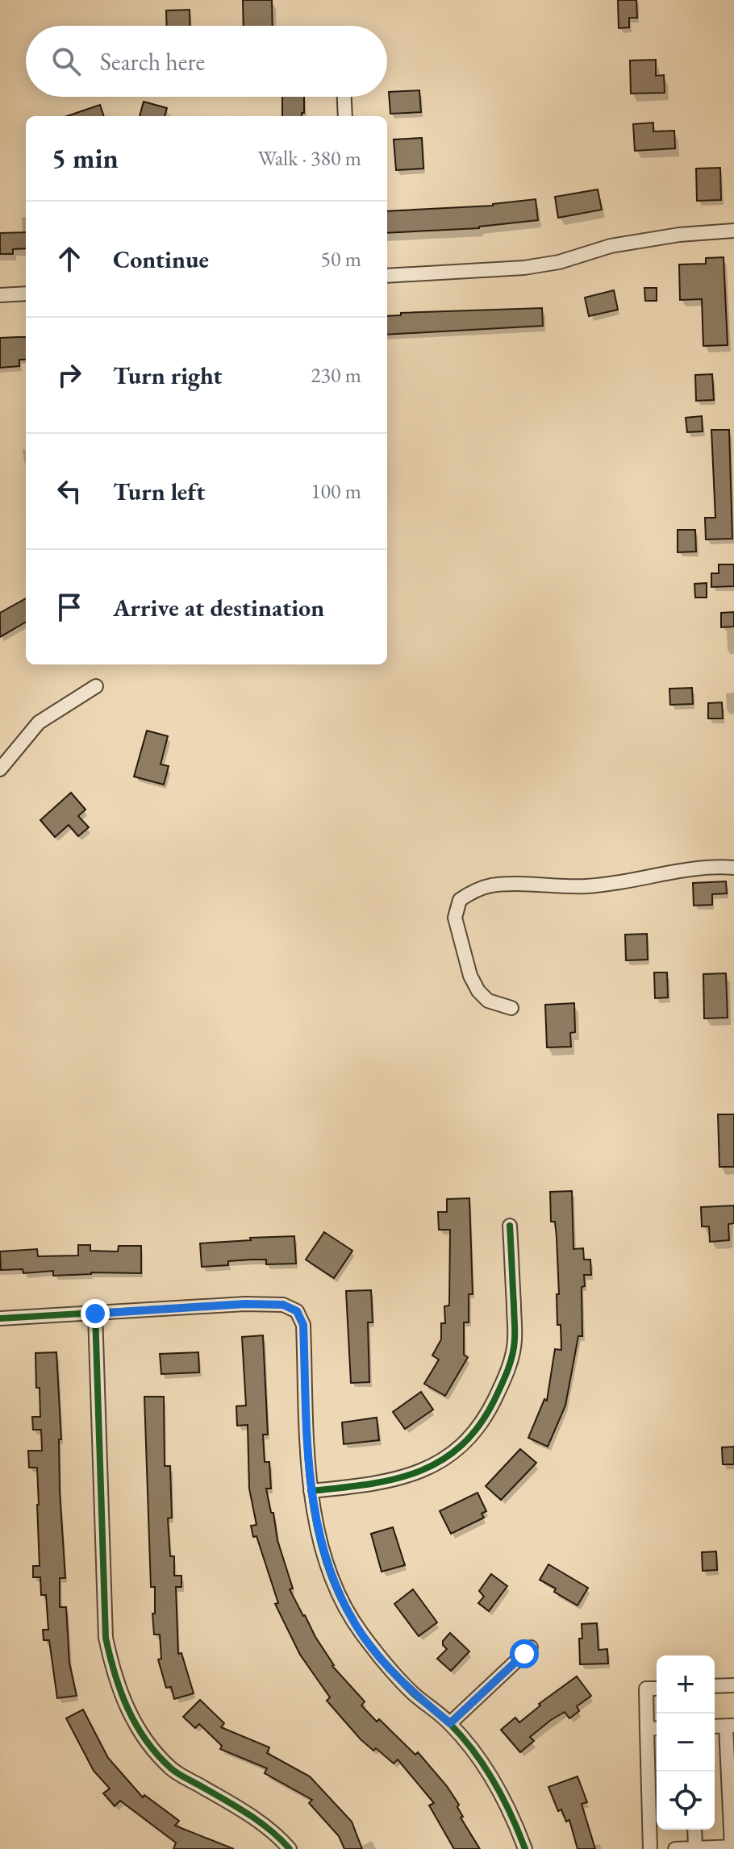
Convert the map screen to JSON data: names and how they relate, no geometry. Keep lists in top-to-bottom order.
{
  "page": {
    "search": "Search here",
    "heading": ["5 min", "Walk · 380 m"],
    "list": [
      ["Continue", "50 m"],
      ["Turn right", "230 m"],
      ["Turn left", "100 m"],
      "Arrive at destination"
    ],
    "map_buttons": ["+", "−"]
  }
}
